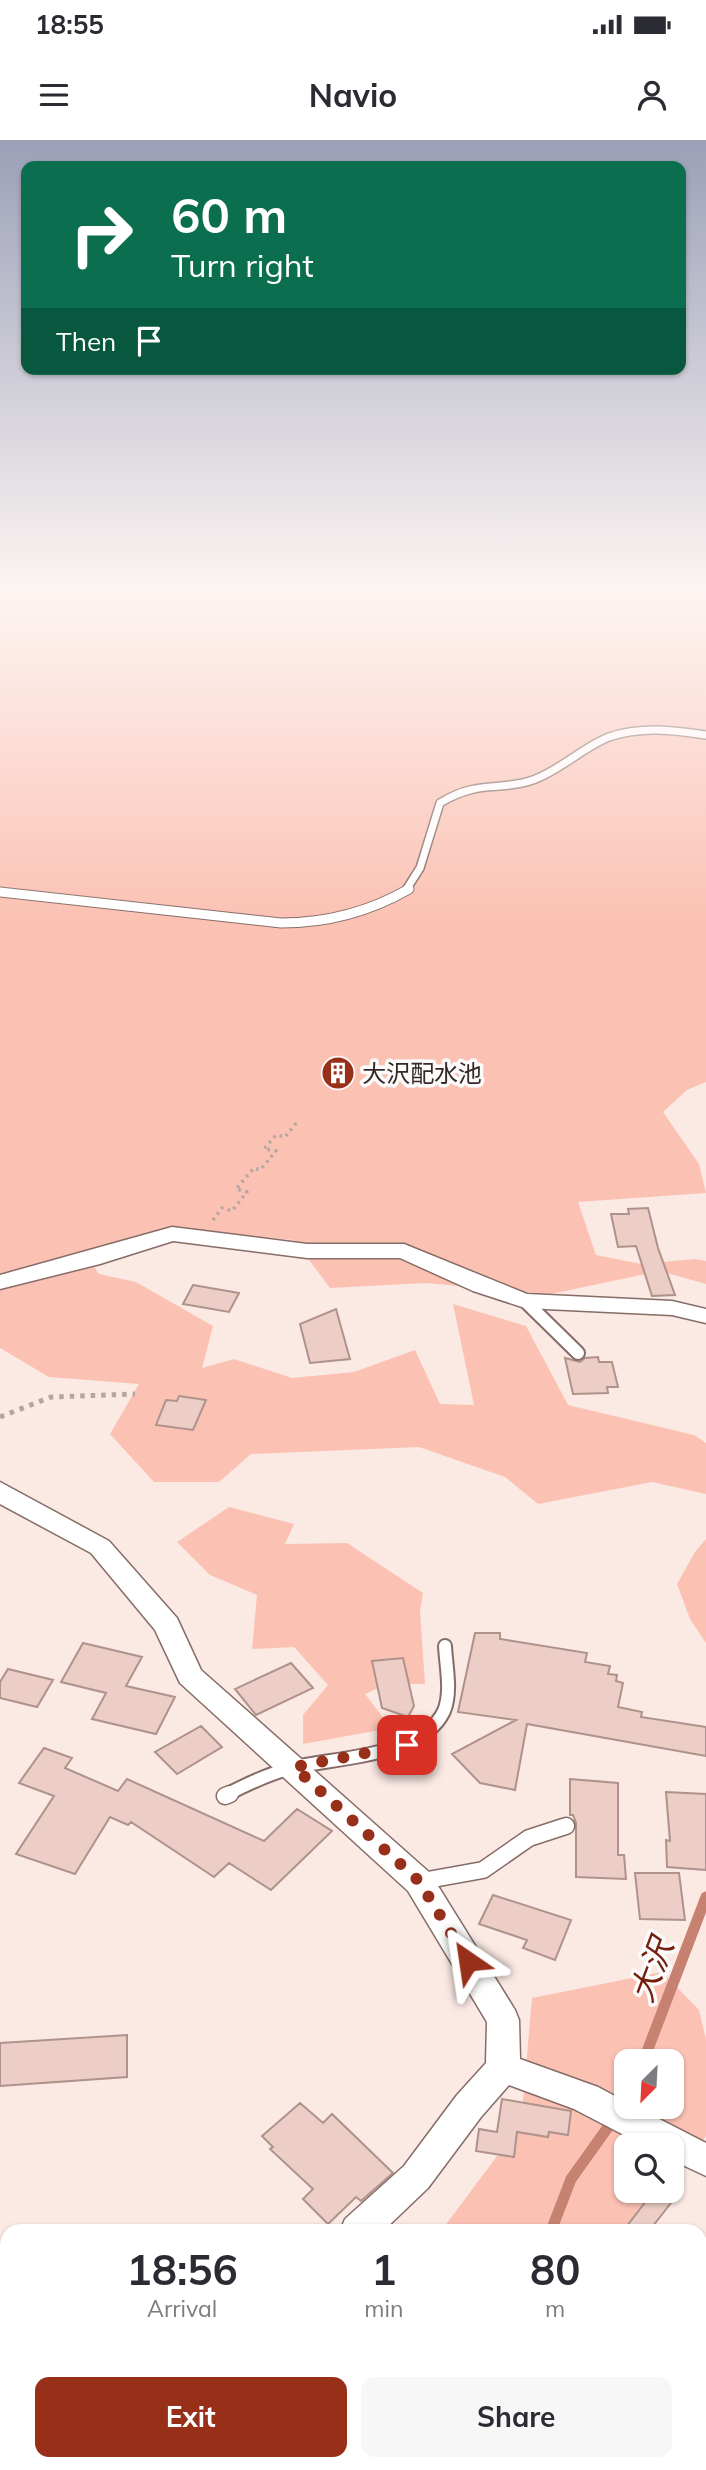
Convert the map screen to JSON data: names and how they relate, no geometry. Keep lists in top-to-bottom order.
{
  "water": ["大沢"],
  "places": {
    "building": ["大沢配水池"]
  },
  "north": "bottom left",
  "page": {
    "status": "18:55",
    "header": "Navio",
    "turn": ["60 m", "Turn right"],
    "then": "Then",
    "eta": [
      "18:56",
      "Arrival",
      "1",
      "min",
      "80",
      "m"
    ],
    "buttons": ["Exit", "Share"]
  }
}
